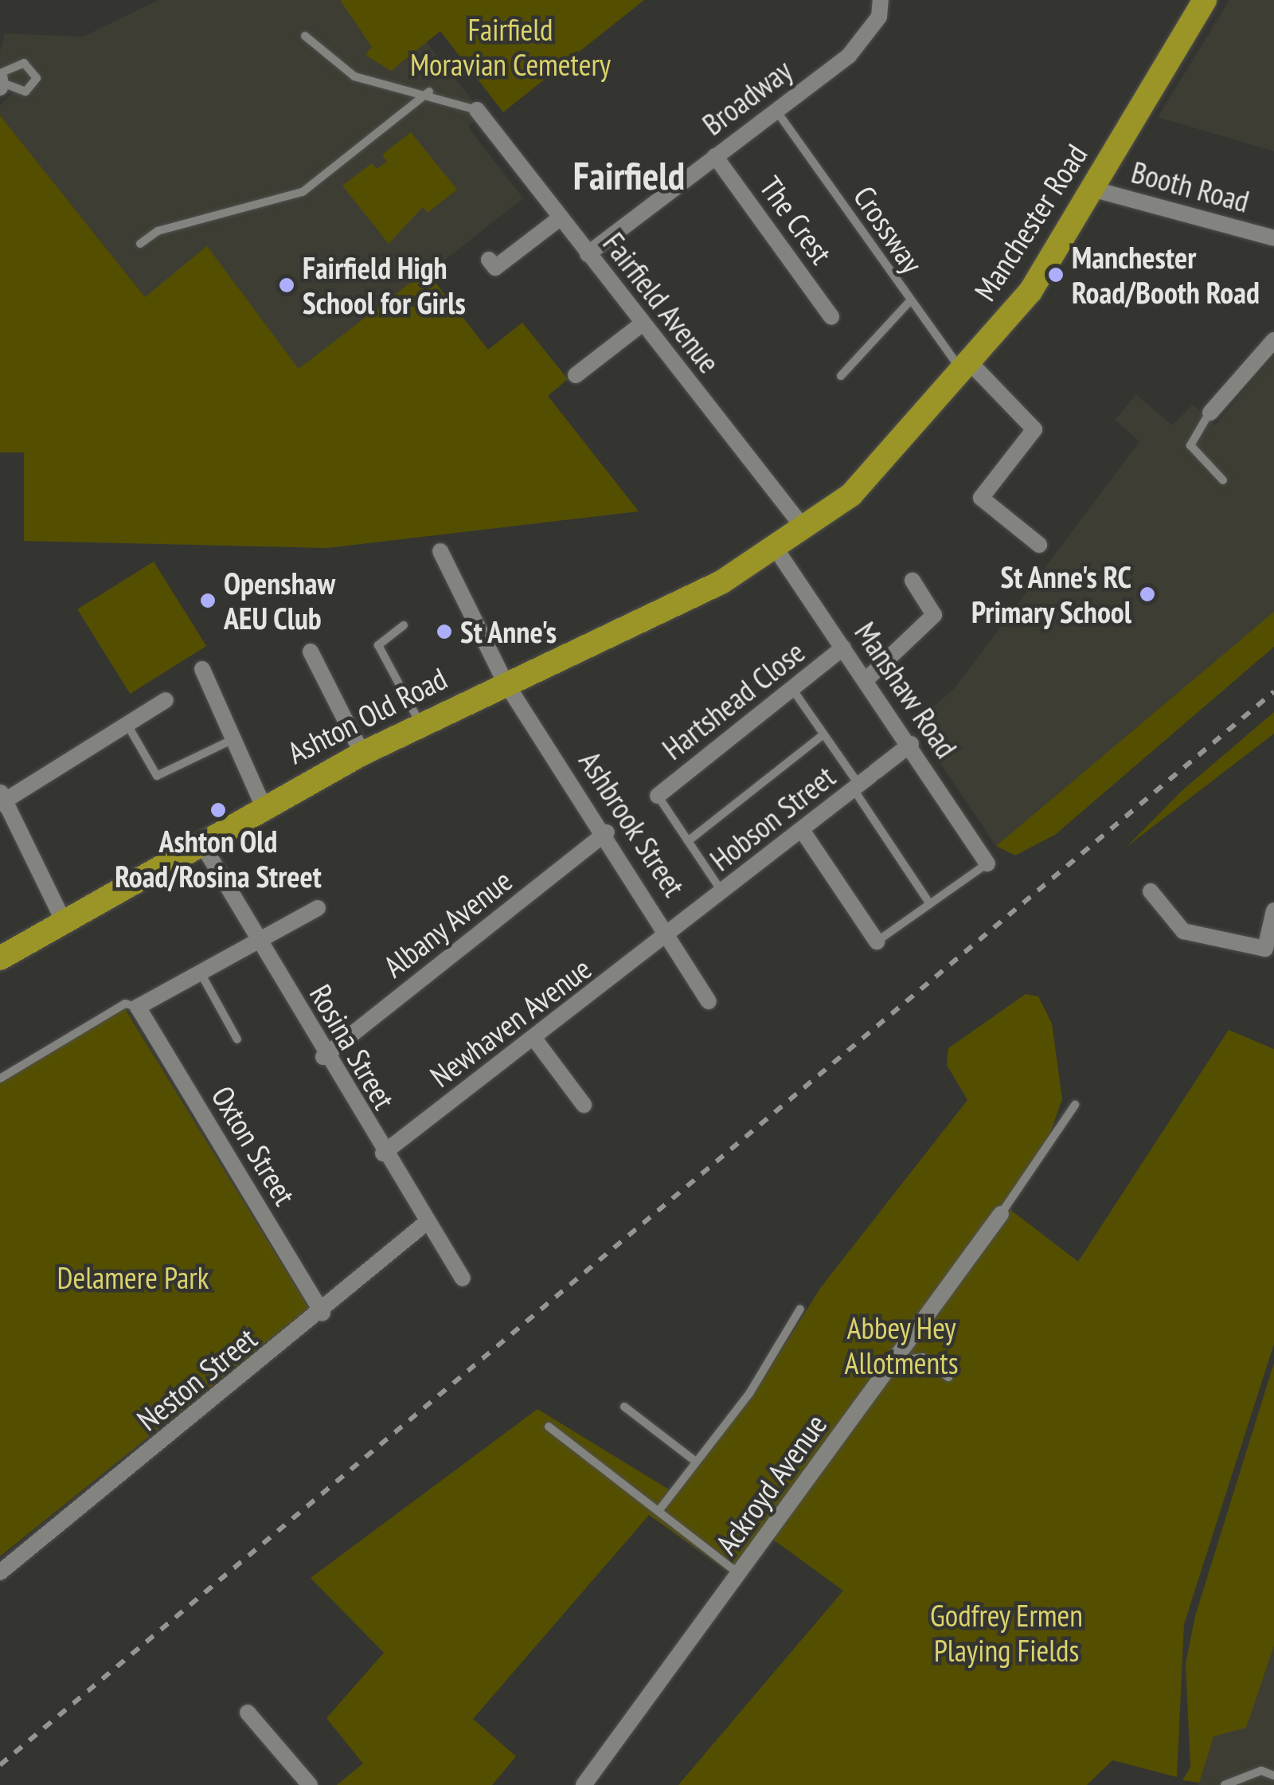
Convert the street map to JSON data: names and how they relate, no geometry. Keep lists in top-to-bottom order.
{
  "streets": {
    "highway": ["Manchester Road", "Ashton Old Road"],
    "street": [
      "Broadway",
      "Booth Road",
      "The Crest",
      "Fairfield Avenue",
      "Manshaw Road",
      "Hartshead Close",
      "Hobson Street",
      "Ashbrook Street",
      "Albany Avenue",
      "Newhaven Avenue",
      "Rosina Street",
      "Oxton Street",
      "Neston Street",
      "Ackroyd Avenue"
    ],
    "lane": ["Crossway"]
  },
  "crossings": [
    ["Broadway", "The Crest"],
    ["Broadway", "Crossway"],
    ["Broadway", "Fairfield Avenue"],
    ["Booth Road", "Manchester Road"],
    ["Manchester Road", "Crossway"],
    ["Manchester Road", "Ashton Old Road"],
    ["Fairfield Avenue", "Ashton Old Road"],
    ["Manshaw Road", "Hartshead Close"],
    ["Manshaw Road", "Ashton Old Road"],
    ["Manshaw Road", "Hobson Street"],
    ["Ashton Old Road", "Ashbrook Street"],
    ["Ashton Old Road", "Rosina Street"],
    ["Hobson Street", "Ashbrook Street"],
    ["Hobson Street", "Newhaven Avenue"],
    ["Ashbrook Street", "Albany Avenue"],
    ["Ashbrook Street", "Newhaven Avenue"],
    ["Albany Avenue", "Rosina Street"],
    ["Newhaven Avenue", "Rosina Street"],
    ["Rosina Street", "Neston Street"],
    ["Oxton Street", "Neston Street"]
  ],
  "districts": ["Fairfield"],
  "parks": [
    "Fairfield Moravian Cemetery",
    "Delamere Park",
    "Abbey Hey Allotments",
    "Godfrey Ermen Playing Fields"
  ],
  "places": [
    "Manchester Road/Booth Road",
    "Fairfield High School for Girls",
    "St Anne's RC Primary School",
    "Openshaw AEU Club",
    "St Anne's",
    "Ashton Old Road/Rosina Street"
  ]
}
